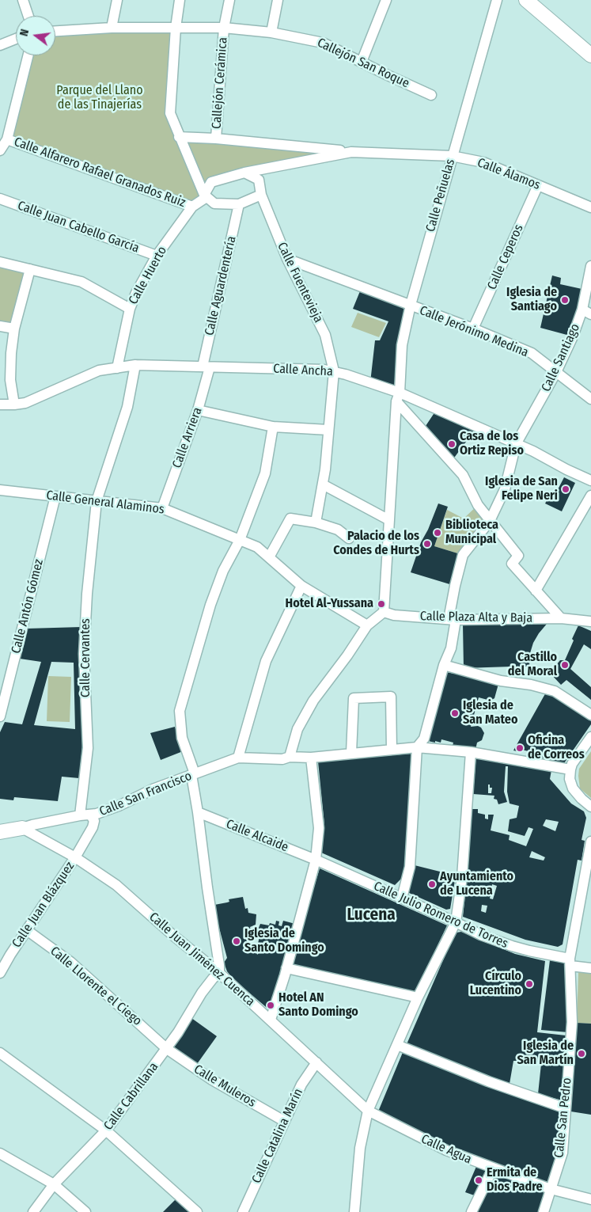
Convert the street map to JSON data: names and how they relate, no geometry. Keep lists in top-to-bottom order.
{
  "streets": {
    "street": [
      "Callejón San Roque",
      "Callejón Cerámica",
      "Calle Alfarero Rafael Granados Ruiz",
      "Calle Álamos",
      "Calle Peñuelas",
      "Calle Juan Cabello García",
      "Calle Ceperos",
      "Calle Huerto",
      "Calle Fuentevieja",
      "Calle Aguardentería",
      "Calle Jerónimo Medina",
      "Calle Santiago",
      "Calle Ancha",
      "Calle Arriera",
      "Calle General Alaminos",
      "Calle Antón Gómez",
      "Calle Plaza Alta y Baja",
      "Calle Cervantes",
      "Calle San Francisco",
      "Calle Alcaide",
      "Calle Juan Blázquez",
      "Calle Julio Romero de Torres",
      "Calle Juan Jiménez Cuenca",
      "Calle Llorente el Ciego",
      "Calle Muleros",
      "Calle Cabrillana",
      "Calle San Pedro",
      "Calle Catalina Marín",
      "Calle Agua"
    ]
  },
  "crossings": [
    ["Callejón San Roque", "Callejón Cerámica"],
    ["Callejón Cerámica", "Calle Álamos"],
    ["Calle Alfarero Rafael Granados Ruiz", "Calle Huerto"],
    ["Calle Álamos", "Calle Peñuelas"],
    ["Calle Álamos", "Calle Ceperos"],
    ["Calle Álamos", "Calle Huerto"],
    ["Calle Álamos", "Calle Fuentevieja"],
    ["Calle Peñuelas", "Calle Jerónimo Medina"],
    ["Calle Peñuelas", "Calle Ancha"],
    ["Calle Peñuelas", "Calle Plaza Alta y Baja"],
    ["Calle Juan Cabello García", "Calle Huerto"],
    ["Calle Ceperos", "Calle Jerónimo Medina"],
    ["Calle Huerto", "Calle Ancha"],
    ["Calle Fuentevieja", "Calle Jerónimo Medina"],
    ["Calle Fuentevieja", "Calle Ancha"],
    ["Calle Aguardentería", "Calle Ancha"],
    ["Calle Aguardentería", "Calle Arriera"],
    ["Calle Jerónimo Medina", "Calle Santiago"],
    ["Calle Santiago", "Calle Ancha"],
    ["Calle Santiago", "Calle Plaza Alta y Baja"],
    ["Calle Ancha", "Calle Arriera"],
    ["Calle Ancha", "Calle Cervantes"],
    ["Calle Arriera", "Calle General Alaminos"],
    ["Calle General Alaminos", "Calle Antón Gómez"],
    ["Calle General Alaminos", "Calle Cervantes"],
    ["Calle Cervantes", "Calle San Francisco"],
    ["Calle San Francisco", "Calle Juan Blázquez"],
    ["Calle San Francisco", "Calle Juan Jiménez Cuenca"],
    ["Calle Alcaide", "Calle Julio Romero de Torres"],
    ["Calle Juan Blázquez", "Calle Juan Jiménez Cuenca"],
    ["Calle Juan Blázquez", "Calle Llorente el Ciego"],
    ["Calle Julio Romero de Torres", "Calle San Pedro"],
    ["Calle Juan Jiménez Cuenca", "Calle Cabrillana"],
    ["Calle Juan Jiménez Cuenca", "Calle Catalina Marín"],
    ["Calle Juan Jiménez Cuenca", "Calle Agua"],
    ["Calle Llorente el Ciego", "Calle Muleros"],
    ["Calle Llorente el Ciego", "Calle Cabrillana"],
    ["Calle Muleros", "Calle Cabrillana"],
    ["Calle Muleros", "Calle Catalina Marín"],
    ["Calle San Pedro", "Calle Agua"]
  ],
  "districts": ["Lucena"],
  "parks": ["Parque del Llano de las Tinajerías"],
  "places": [
    "Iglesia de Santiago",
    "Casa de los Ortiz Repiso",
    "Iglesia de San Felipe Neri",
    "Biblioteca Municipal",
    "Palacio de los Condes de Hurts",
    "Hotel Al-Yussana",
    "Castillo del Moral",
    "Iglesia de San Mateo",
    "Oficina de Correos",
    "Ayuntamiento de Lucena",
    "Iglesia de Santo Domingo",
    "Círculo Lucentino",
    "Hotel AN Santo Domingo",
    "Iglesia de San Martín",
    "Ermita de Dios Padre"
  ],
  "north": "left"
}
